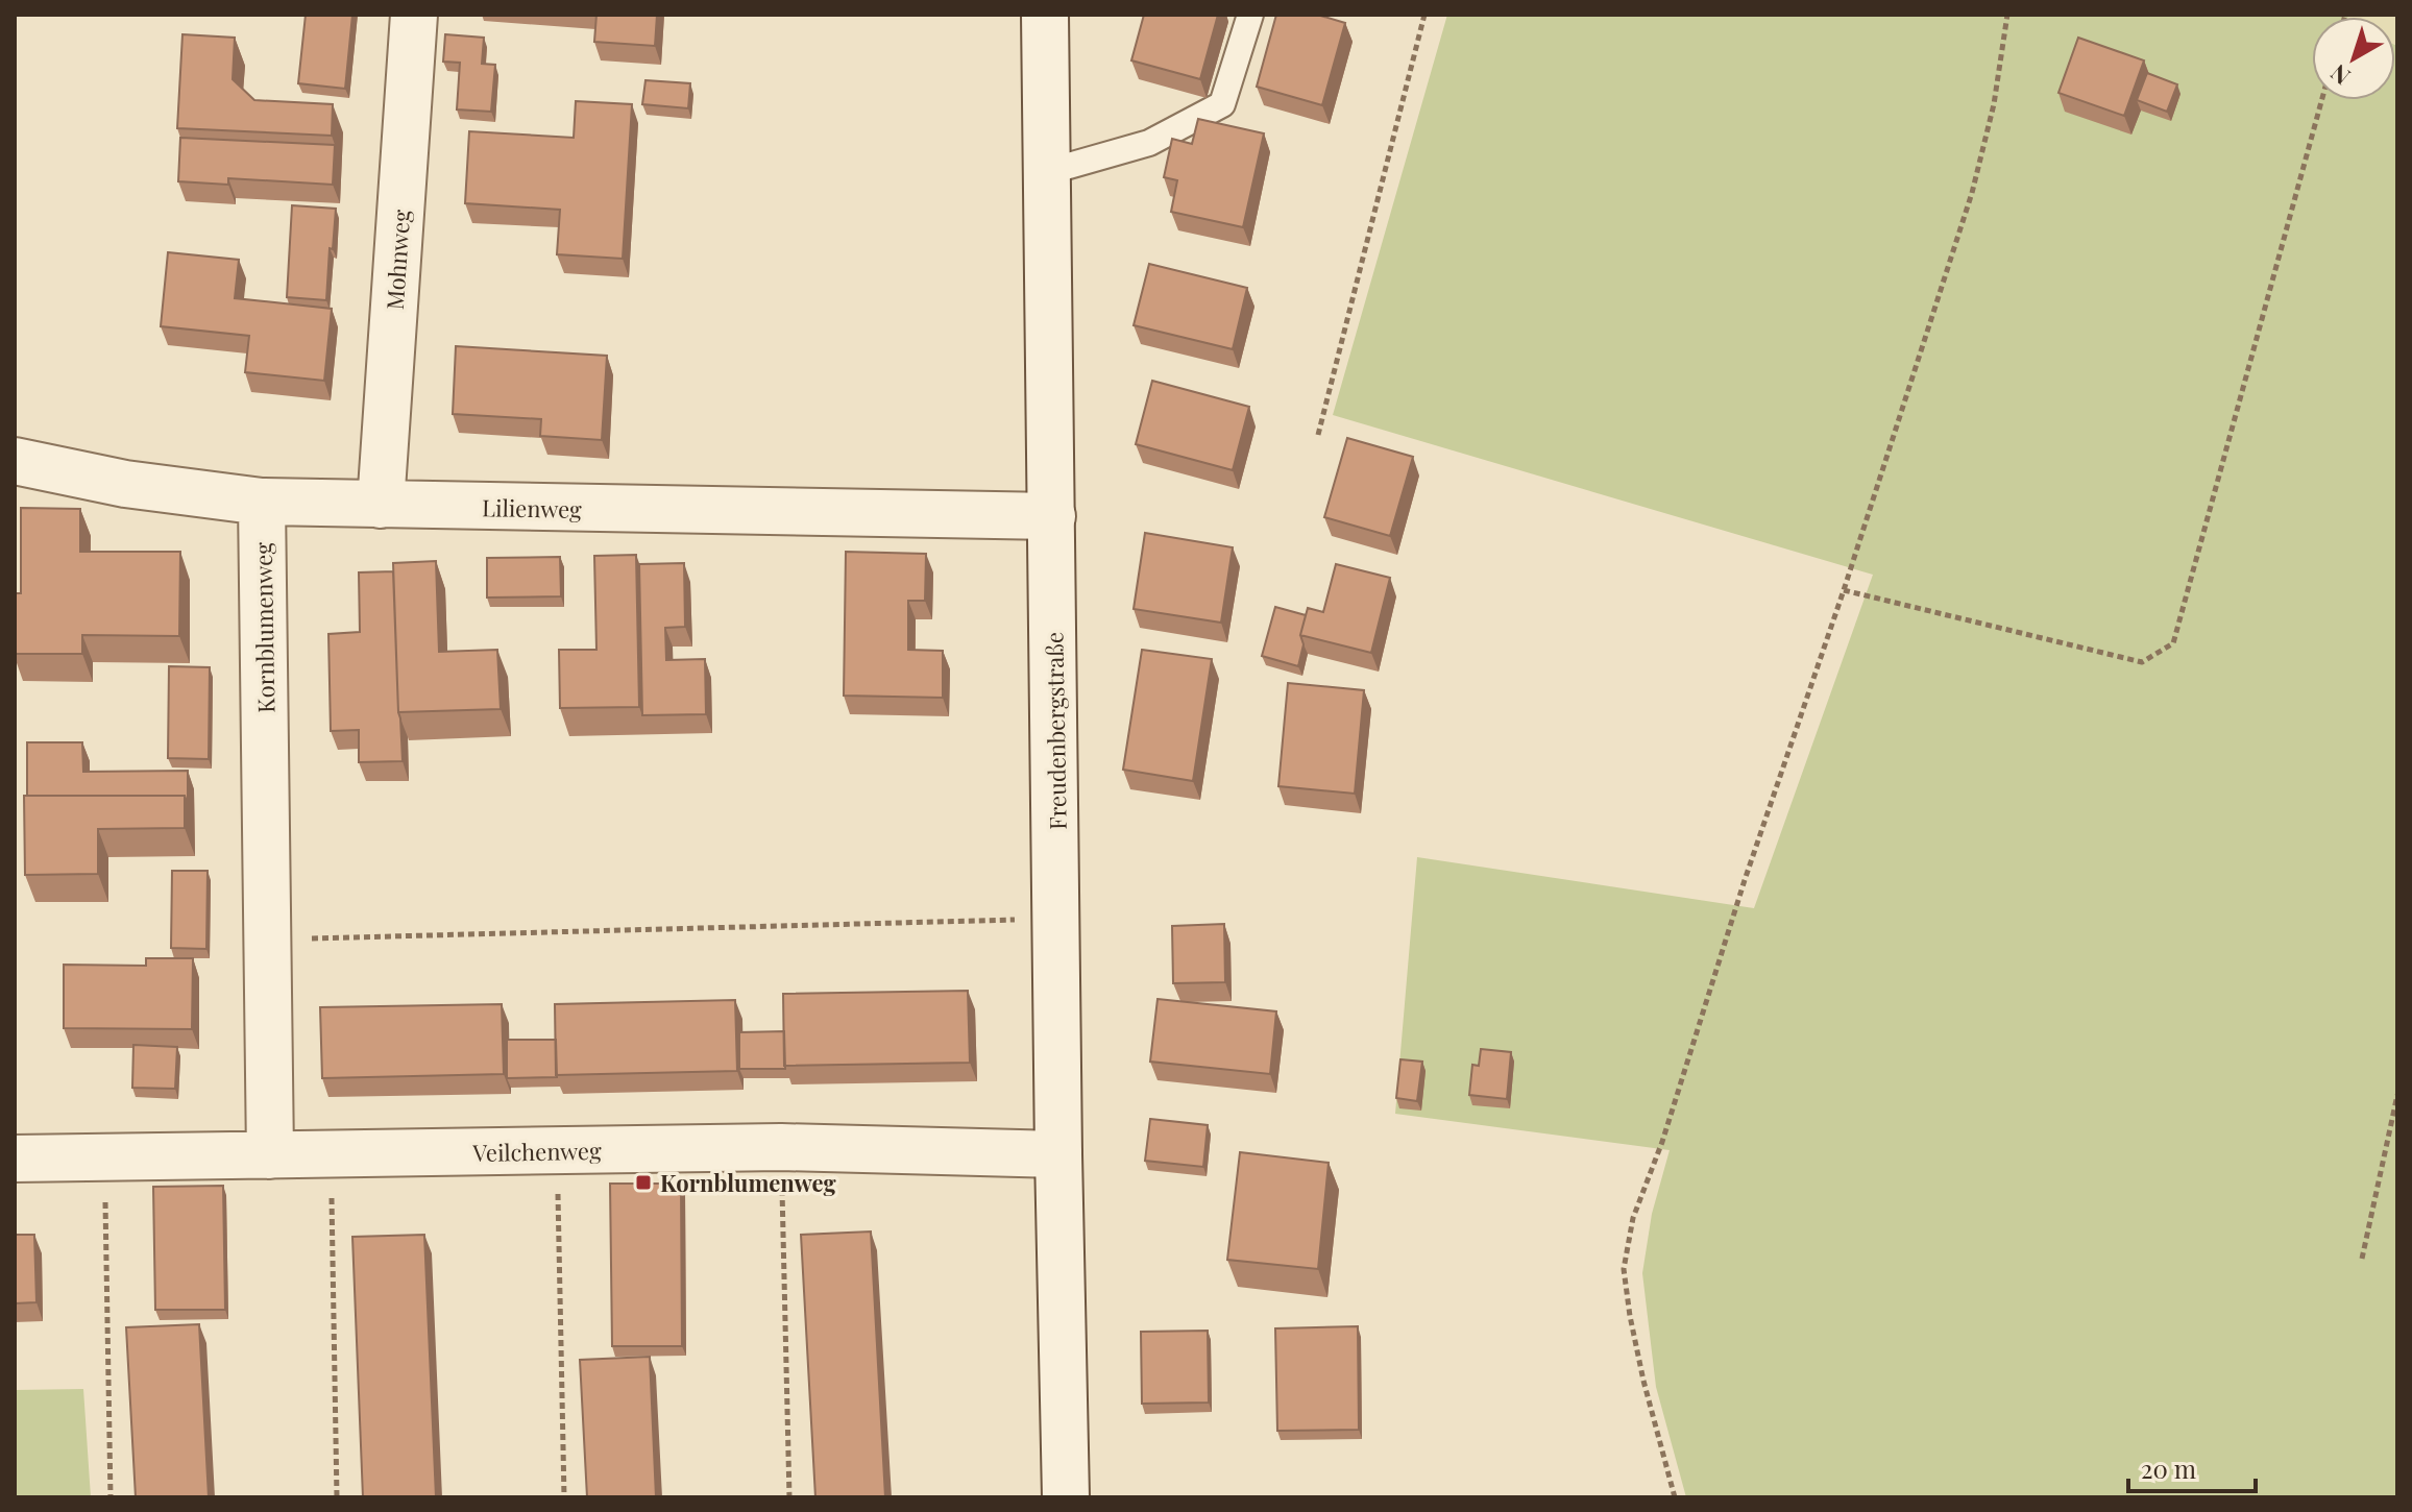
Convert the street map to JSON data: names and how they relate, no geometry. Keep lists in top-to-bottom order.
{
  "streets": {
    "street": [
      "Mohnweg",
      "Lilienweg",
      "Kornblumenweg",
      "Freudenbergstraße",
      "Veilchenweg"
    ]
  },
  "crossings": [
    ["Mohnweg", "Lilienweg"],
    ["Lilienweg", "Kornblumenweg"],
    ["Lilienweg", "Freudenbergstraße"],
    ["Kornblumenweg", "Veilchenweg"],
    ["Freudenbergstraße", "Veilchenweg"]
  ],
  "places": {
    "transit": ["Kornblumenweg"]
  },
  "scale_bar": "20 m",
  "north": "bottom left"
}
